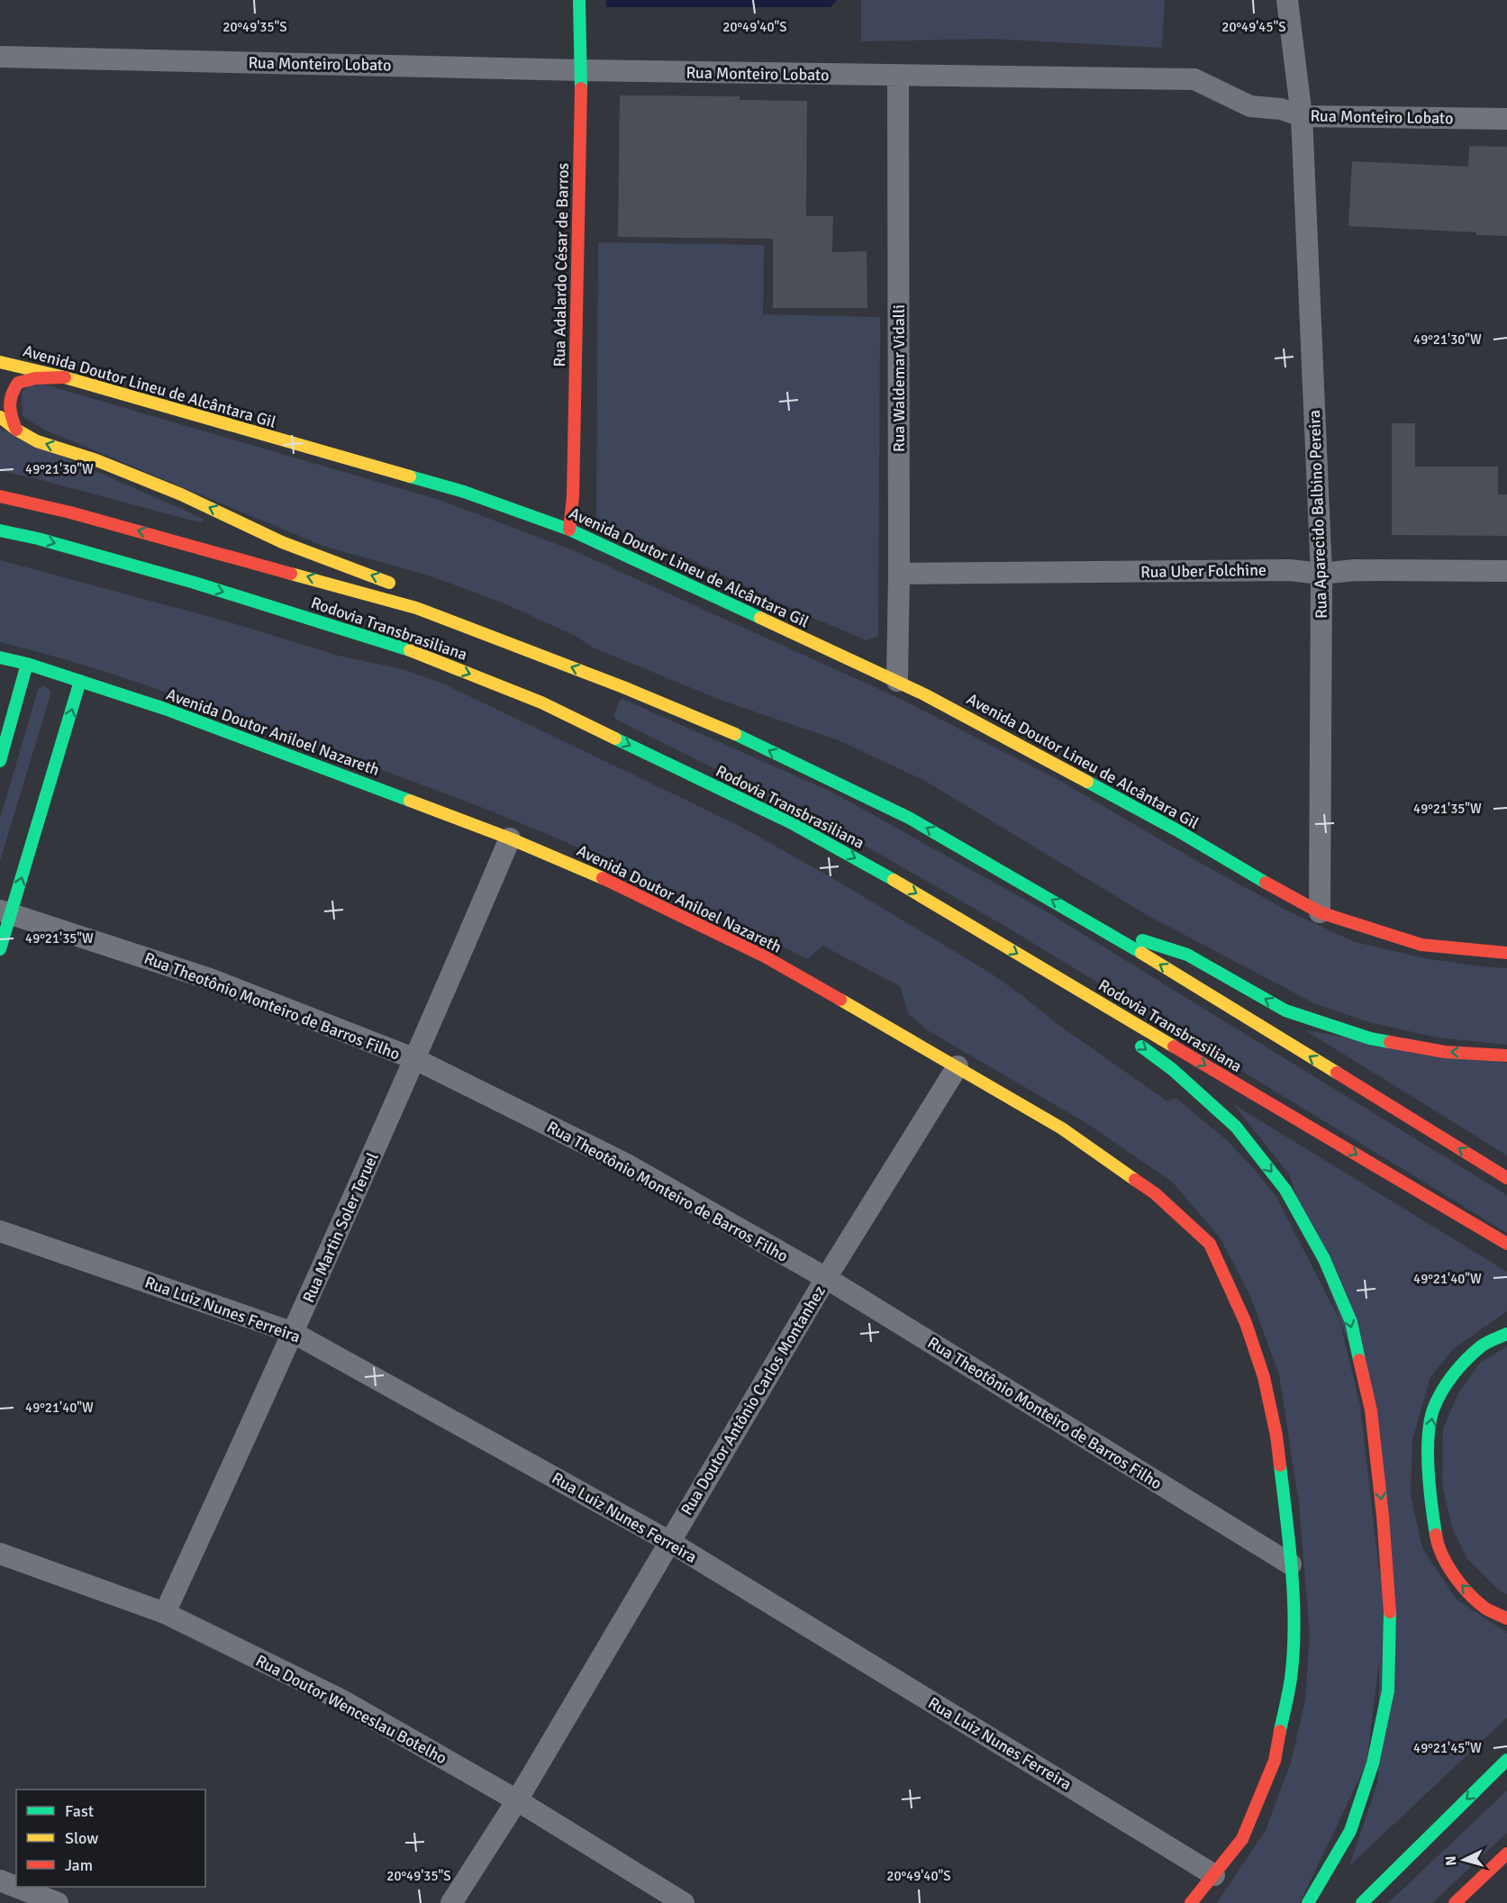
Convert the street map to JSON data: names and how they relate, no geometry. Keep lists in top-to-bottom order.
{
  "streets": {
    "main road": [
      "Rua Adalardo César de Barros",
      "Avenida Doutor Lineu de Alcântara Gil",
      "Rodovia Transbrasiliana",
      "Avenida Doutor Aniloel Nazareth"
    ],
    "street": [
      "Rua Monteiro Lobato",
      "Rua Waldemar Vidalli",
      "Rua Aparecido Balbino Pereira",
      "Rua Uber Folchine",
      "Rua Theotônio Monteiro de Barros Filho",
      "Rua Martin Soler Teruel",
      "Rua Luiz Nunes Ferreira",
      "Rua Doutor Antônio Carlos Montanhez",
      "Rua Doutor Wenceslau Botelho"
    ]
  },
  "crossings": [
    ["Rua Monteiro Lobato", "Rua Adalardo César de Barros"],
    ["Rua Monteiro Lobato", "Rua Waldemar Vidalli"],
    ["Rua Monteiro Lobato", "Rua Aparecido Balbino Pereira"],
    ["Rua Adalardo César de Barros", "Avenida Doutor Lineu de Alcântara Gil"],
    ["Rua Waldemar Vidalli", "Avenida Doutor Lineu de Alcântara Gil"],
    ["Rua Waldemar Vidalli", "Rua Uber Folchine"],
    ["Avenida Doutor Lineu de Alcântara Gil", "Rua Aparecido Balbino Pereira"],
    ["Rua Aparecido Balbino Pereira", "Rua Uber Folchine"],
    ["Avenida Doutor Aniloel Nazareth", "Rua Theotônio Monteiro de Barros Filho"],
    ["Avenida Doutor Aniloel Nazareth", "Rua Martin Soler Teruel"],
    ["Avenida Doutor Aniloel Nazareth", "Rua Luiz Nunes Ferreira"],
    ["Avenida Doutor Aniloel Nazareth", "Rua Doutor Antônio Carlos Montanhez"],
    ["Rua Theotônio Monteiro de Barros Filho", "Rua Martin Soler Teruel"],
    ["Rua Theotônio Monteiro de Barros Filho", "Rua Doutor Antônio Carlos Montanhez"],
    ["Rua Martin Soler Teruel", "Rua Luiz Nunes Ferreira"],
    ["Rua Martin Soler Teruel", "Rua Doutor Wenceslau Botelho"],
    ["Rua Luiz Nunes Ferreira", "Rua Doutor Antônio Carlos Montanhez"],
    ["Rua Doutor Antônio Carlos Montanhez", "Rua Doutor Wenceslau Botelho"]
  ],
  "legend": ["Fast", "Slow", "Jam"],
  "north": "left",
  "coordinates": [
    "20°49'35\"S",
    "20°49'40\"S",
    "20°49'45\"S",
    "49°21'30\"W",
    "49°21'35\"W",
    "49°21'40\"W",
    "49°21'45\"W"
  ]
}
